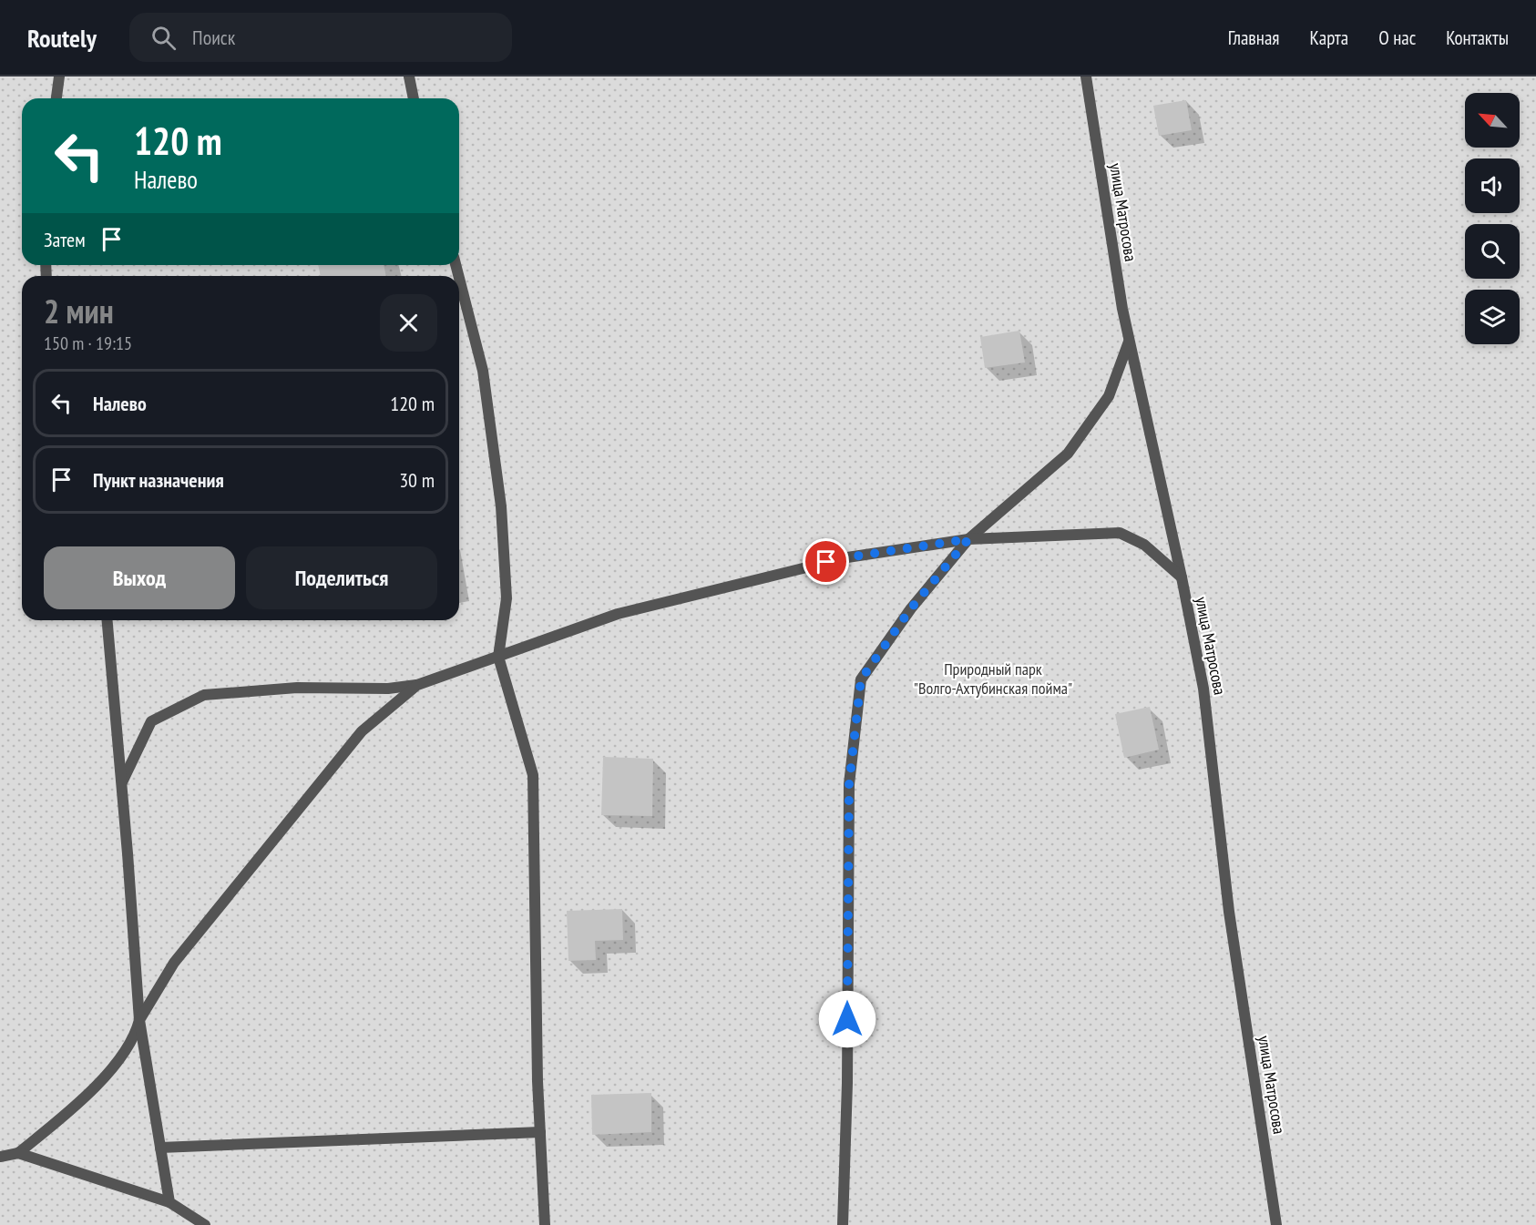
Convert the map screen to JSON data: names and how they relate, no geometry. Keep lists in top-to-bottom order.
{
  "streets": {
    "street": ["улица Матросова"]
  },
  "parks": ["Природный парк \"Волго-Ахтубинская пойма\""],
  "north": "top left",
  "page": {
    "header": "Routely",
    "search": "Поиск",
    "nav": [
      "Главная",
      "Карта",
      "О нас",
      "Контакты"
    ],
    "turn": ["120 m", "Налево"],
    "then": "Затем",
    "heading": ["2 мин", "150 m · 19:15"],
    "list": [
      {
        "name": "Налево",
        "value": "120 m"
      },
      {
        "name": "Пункт назначения",
        "value": "30 m"
      }
    ],
    "buttons": ["Выход", "Поделиться"]
  }
}
